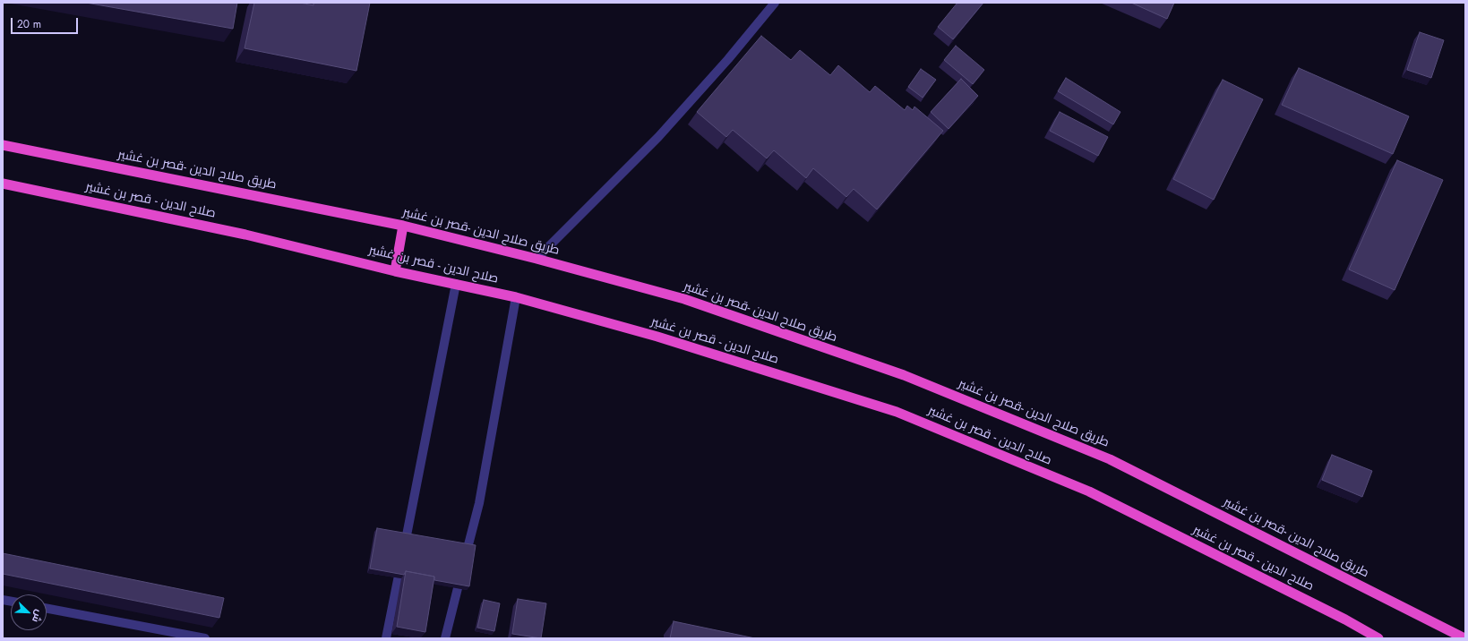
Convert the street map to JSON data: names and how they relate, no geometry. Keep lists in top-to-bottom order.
{
  "streets": {
    "highway": ["طريق صلاح الدين -قصر بن غشير", "صلاح الدين - قصر بن غشير"]
  },
  "scale_bar": "20 m",
  "north": "bottom right"
}
